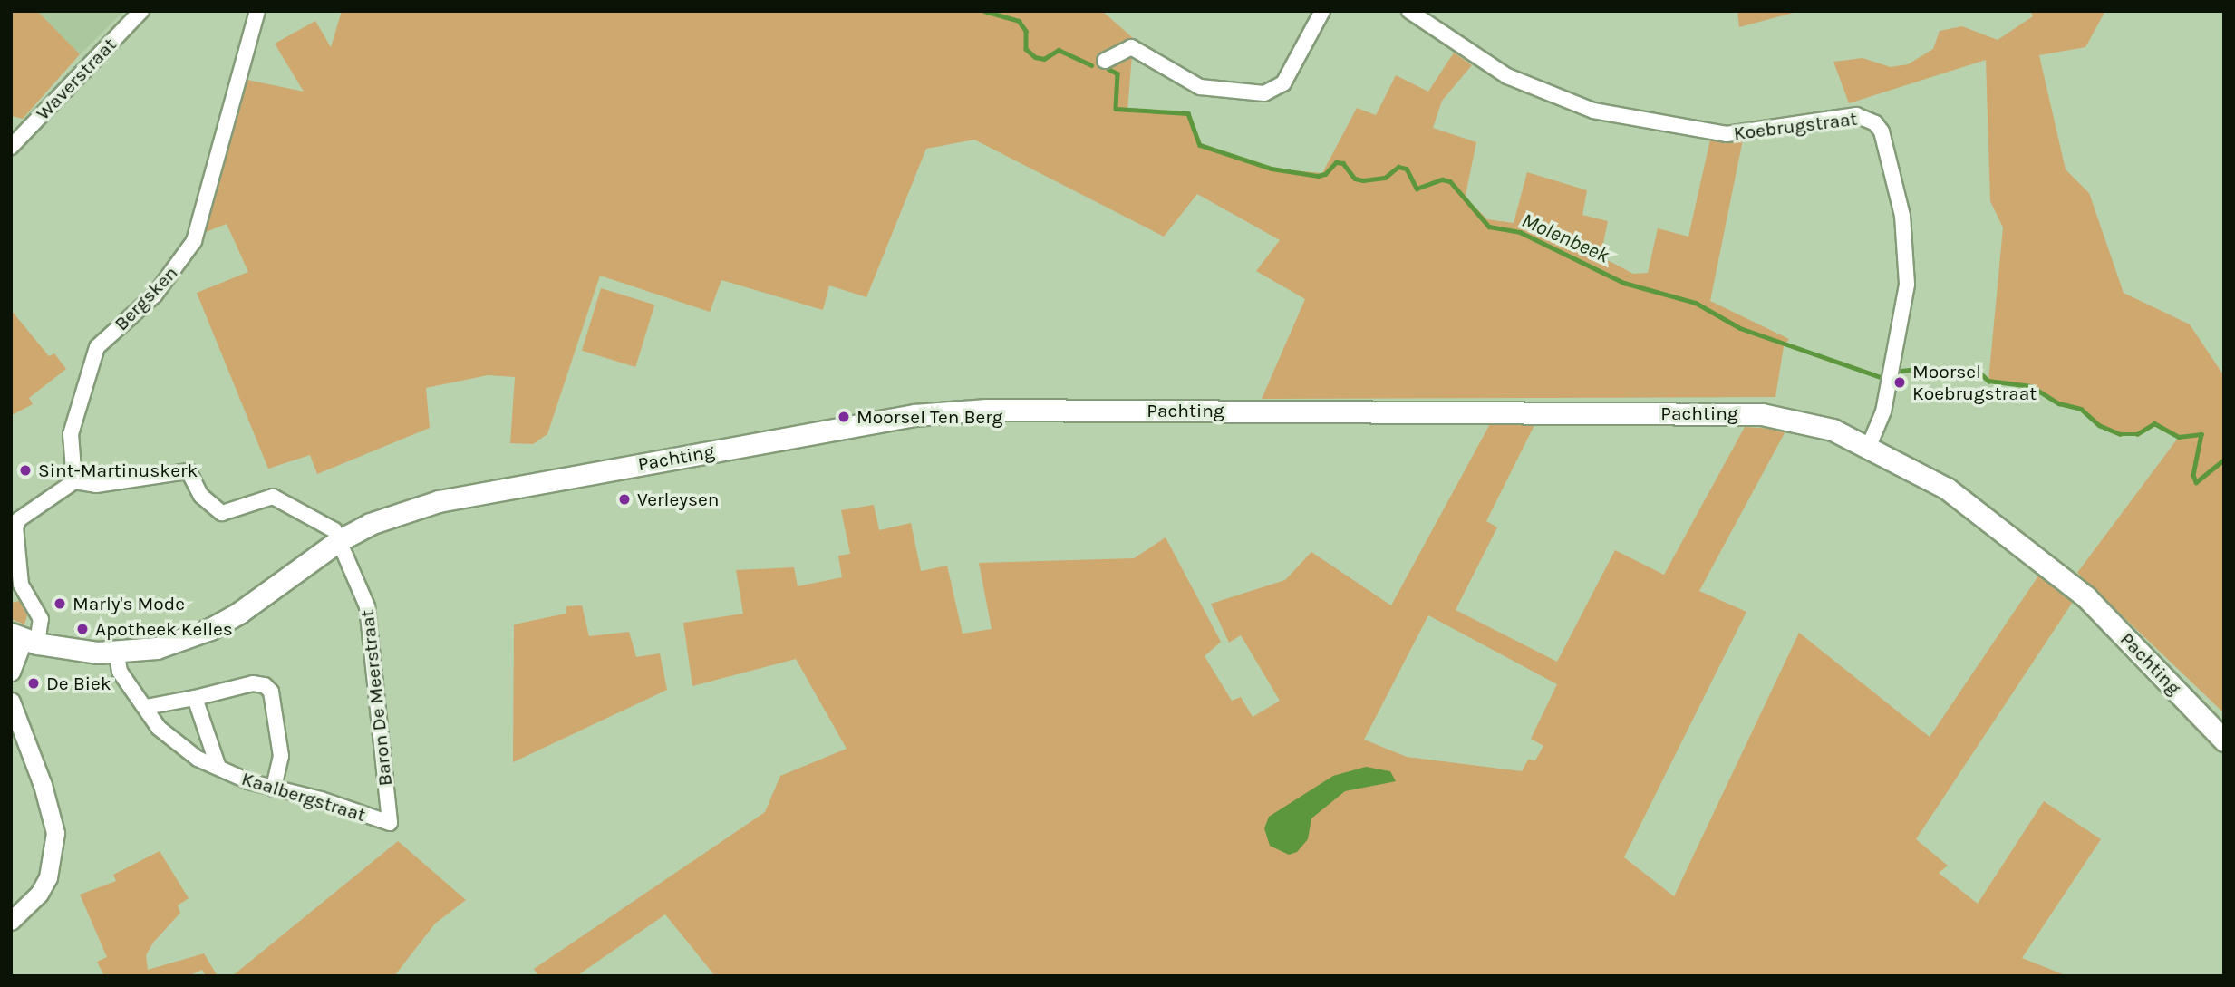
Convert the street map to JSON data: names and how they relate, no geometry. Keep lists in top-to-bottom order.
{
  "streets": {
    "main road": ["Pachting"],
    "street": [
      "Waverstraat",
      "Koebrugstraat",
      "Bergsken",
      "Baron De Meerstraat",
      "Kaalbergstraat"
    ]
  },
  "crossings": [
    ["Koebrugstraat", "Pachting"],
    ["Bergsken", "Baron De Meerstraat"],
    ["Pachting", "Baron De Meerstraat"],
    ["Pachting", "Kaalbergstraat"],
    ["Baron De Meerstraat", "Kaalbergstraat"]
  ],
  "water": ["Molenbeek"],
  "places": [
    "Moorsel Koebrugstraat",
    "Moorsel Ten Berg",
    "Sint-Martinuskerk",
    "Verleysen",
    "Marly's Mode",
    "Apotheek Kelles",
    "De Biek"
  ]
}
